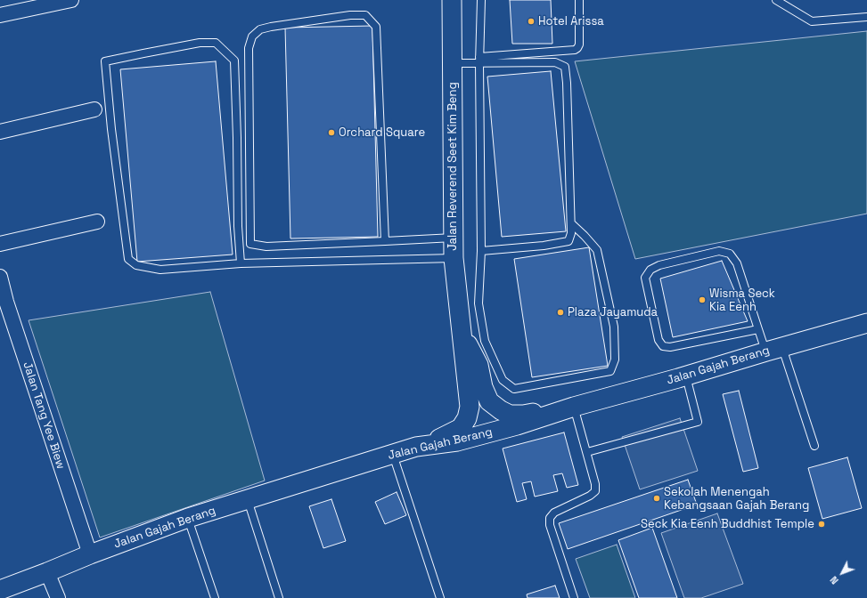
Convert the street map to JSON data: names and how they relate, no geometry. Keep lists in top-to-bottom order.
{
  "streets": {
    "street": ["Jalan Reverend Seet Kim Beng", "Jalan Gajah Berang", "Jalan Tang Yee Biew"]
  },
  "crossings": [
    ["Jalan Reverend Seet Kim Beng", "Jalan Gajah Berang"],
    ["Jalan Gajah Berang", "Jalan Tang Yee Biew"]
  ],
  "places": [
    "Hotel Arissa",
    "Orchard Square",
    "Wisma Seck Kia Eenh",
    "Plaza Jayamuda",
    "Sekolah Menengah Kebangsaan Gajah Berang",
    "Seck Kia Eenh Buddhist Temple"
  ],
  "north": "bottom left"
}
